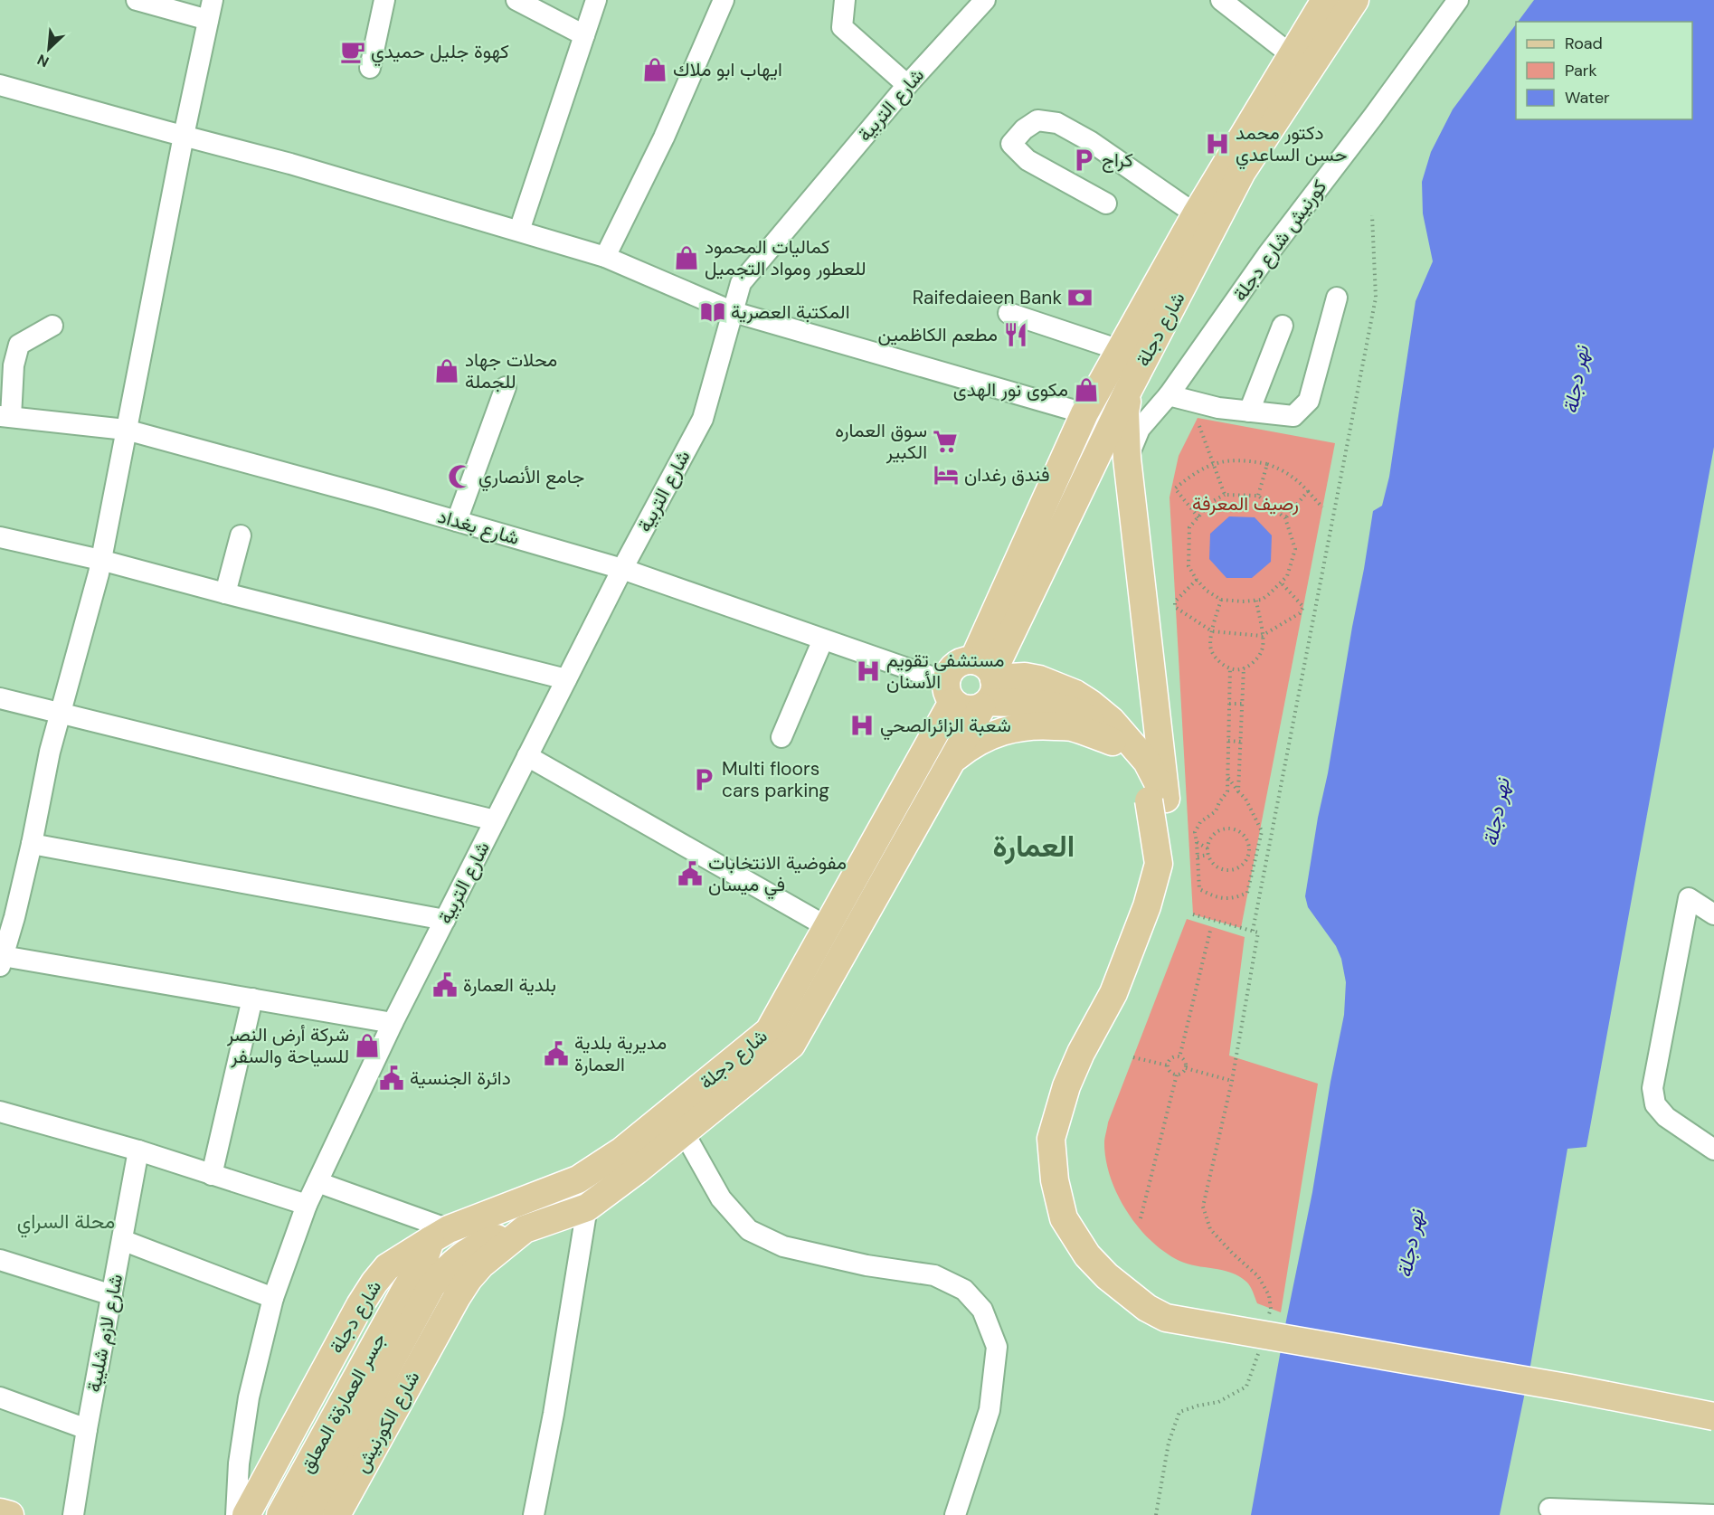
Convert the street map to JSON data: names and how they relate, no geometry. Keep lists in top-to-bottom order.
{
  "streets": {
    "main road": ["شارع دجلة", "جسر العمارةة المعلق", "شارع الكورنيش"],
    "street": [
      "شارع التربية",
      "كورنيش شارع دجلة",
      "شارع بغداد",
      "شارع لازم شليبة"
    ]
  },
  "crossings": [
    ["شارع التربية", "شارع بغداد"],
    ["شارع دجلة", "شارع بغداد"],
    ["شارع دجلة", "جسر العمارةة المعلق"],
    ["شارع دجلة", "شارع الكورنيش"]
  ],
  "districts": ["العمارة", "محلة السراي"],
  "water": ["نهر دجلة"],
  "parks": ["رصيف المعرفة"],
  "places": {
    "cafe": ["كهوة جليل حميدي"],
    "shop": [
      "ايهاب ابو ملاك",
      "كماليات المحمود للعطور ومواد التجميل",
      "محلات جهاد للجملة",
      "مكوى نور الهدى",
      "شركة أرض النصر للسياحة والسفر"
    ],
    "hospital": ["دكتور محمد حسن الساعدي", "مستشفى تقويم الأسنان", "شعبة الزائرالصحي"],
    "parking": ["كراج", "Multi floors cars parking"],
    "bank": ["Raifedaieen Bank"],
    "library": ["المكتبة العصرية"],
    "restaurant": ["مطعم الكاظمين"],
    "supermarket": ["سوق العماره الكبير"],
    "hotel": ["فندق رغدان"],
    "mosque": ["جامع الأنصاري"],
    "public building": [
      "مفوضية الانتخابات في ميسان",
      "بلدية العمارة",
      "مديرية بلدية العمارة",
      "دائرة الجنسية"
    ]
  },
  "legend": ["Road", "Park", "Water"],
  "north": "bottom left"
}
